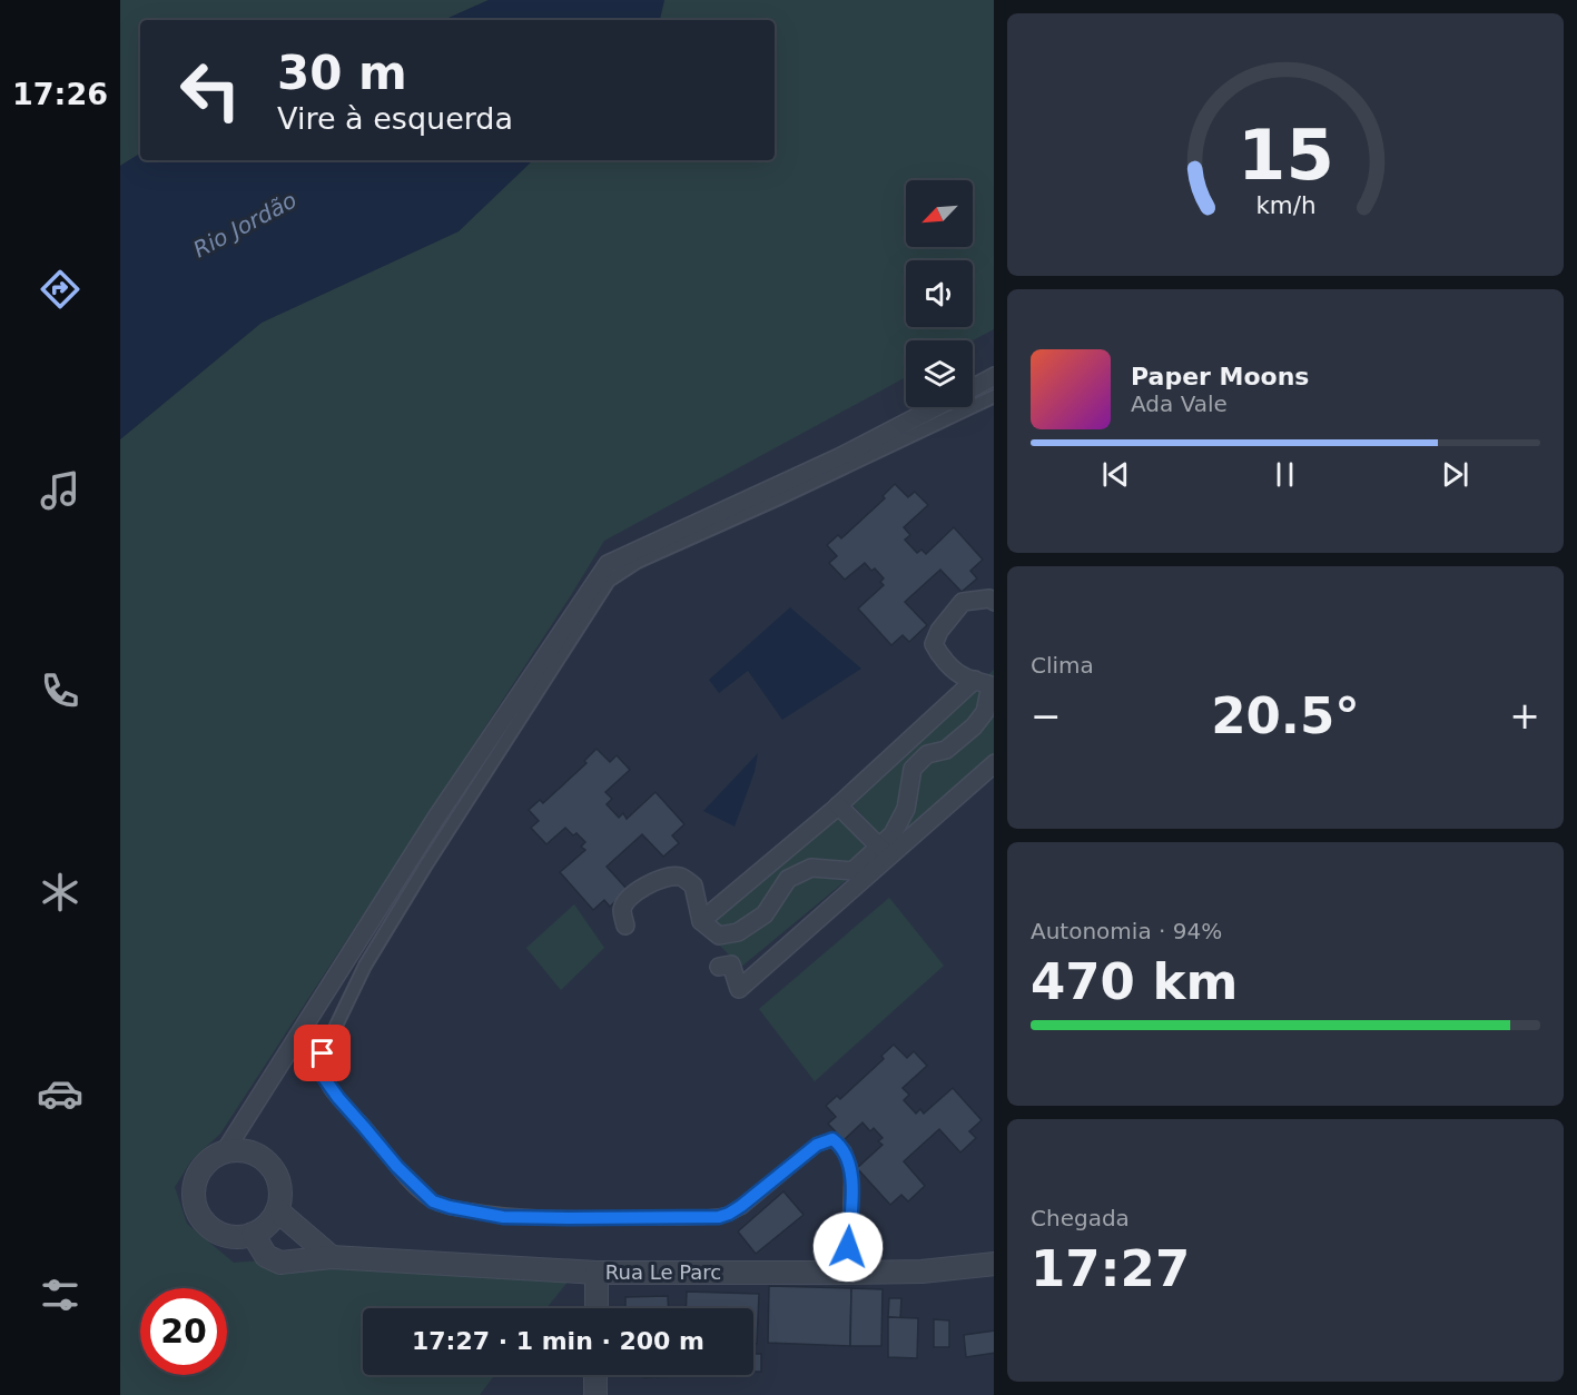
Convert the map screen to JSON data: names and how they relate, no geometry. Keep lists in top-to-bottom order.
{
  "streets": {
    "street": ["Rua Le Parc"]
  },
  "water": ["Rio Jordão"],
  "north": "bottom left",
  "page": {
    "tabs": "17:26",
    "turn": ["30 m", "Vire à esquerda"],
    "song": ["Paper Moons", "Ada Vale"],
    "tile": [
      "Clima",
      ["Autonomia · 94%", "470 km"],
      ["Chegada", "17:27"]
    ],
    "heat": ["−", "20.5°", "+"],
    "limit": "20",
    "trip": "17:27 · 1 min · 200 m",
    "gauge": ["15", "km/h"]
  }
}
